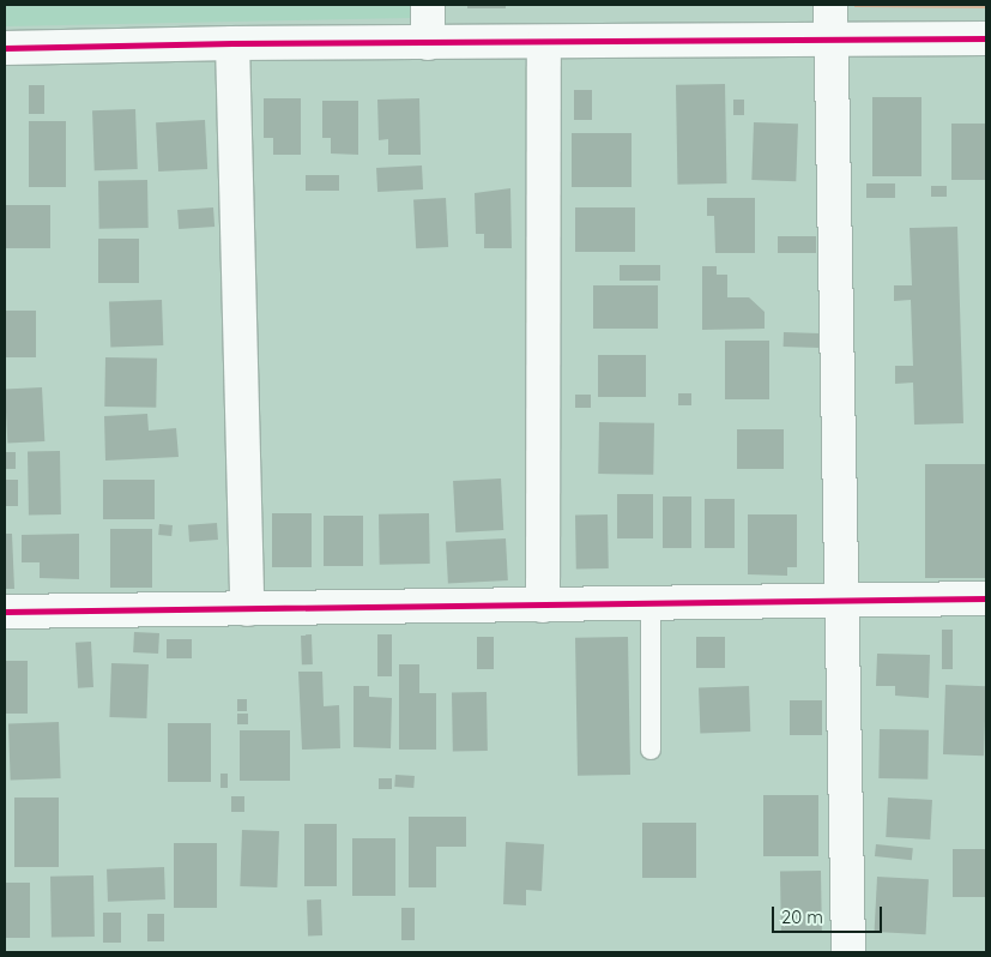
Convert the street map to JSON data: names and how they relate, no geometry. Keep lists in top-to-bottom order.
{
  "scale_bar": "20 m"
}
